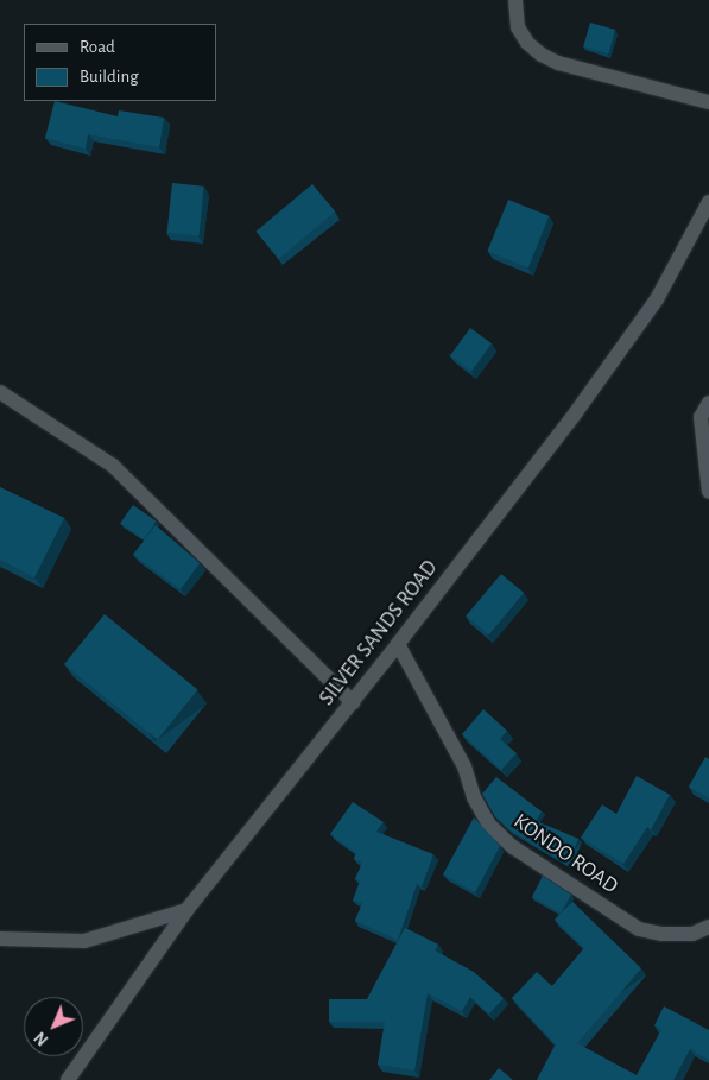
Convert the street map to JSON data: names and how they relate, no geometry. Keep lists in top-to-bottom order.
{
  "streets": {
    "street": ["SILVER SANDS ROAD", "KONDO ROAD"]
  },
  "crossings": [
    ["SILVER SANDS ROAD", "KONDO ROAD"]
  ],
  "legend": ["Road", "Building"],
  "north": "bottom left"
}
